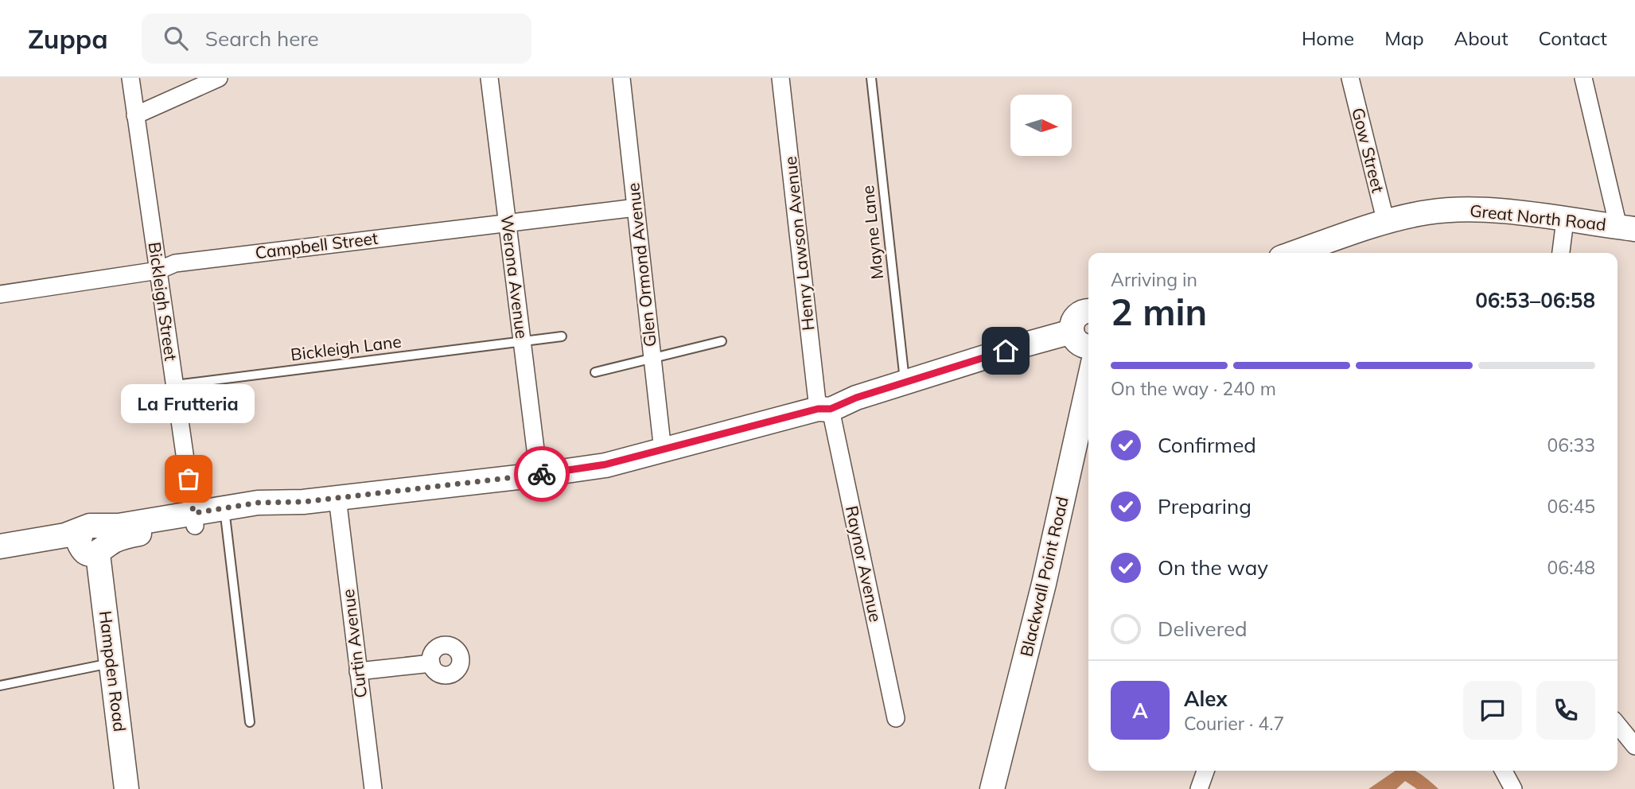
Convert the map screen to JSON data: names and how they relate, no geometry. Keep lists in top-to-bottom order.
{
  "streets": {
    "main road": ["Great North Road", "Blackwall Point Road", "Hampden Road"],
    "street": [
      "Gow Street",
      "Henry Lawson Avenue",
      "Campbell Street",
      "Glen Ormond Avenue",
      "Werona Avenue",
      "Bickleigh Street",
      "Raynor Avenue",
      "Curtin Avenue"
    ],
    "lane": ["Mayne Lane", "Bickleigh Lane"]
  },
  "crossings": [
    ["Gow Street", "Great North Road"],
    ["Henry Lawson Avenue", "Raynor Avenue"],
    ["Campbell Street", "Glen Ormond Avenue"],
    ["Campbell Street", "Werona Avenue"],
    ["Campbell Street", "Bickleigh Street"],
    ["Werona Avenue", "Bickleigh Lane"],
    ["Bickleigh Street", "Bickleigh Lane"]
  ],
  "places": ["La Frutteria"],
  "north": "right",
  "page": {
    "header": "Zuppa",
    "search": "Search here",
    "nav": [
      "Home",
      "Map",
      "About",
      "Contact"
    ],
    "heading": ["2 min", "Arriving in", "06:53–06:58"],
    "panel": ["Alex", "Courier · 4.7"],
    "bar": "On the way · 240 m",
    "bubble": "La Frutteria",
    "list": [
      ["Confirmed", "06:33"],
      ["Preparing", "06:45"],
      ["On the way", "06:48"],
      "Delivered"
    ],
    "round": "A"
  }
}
